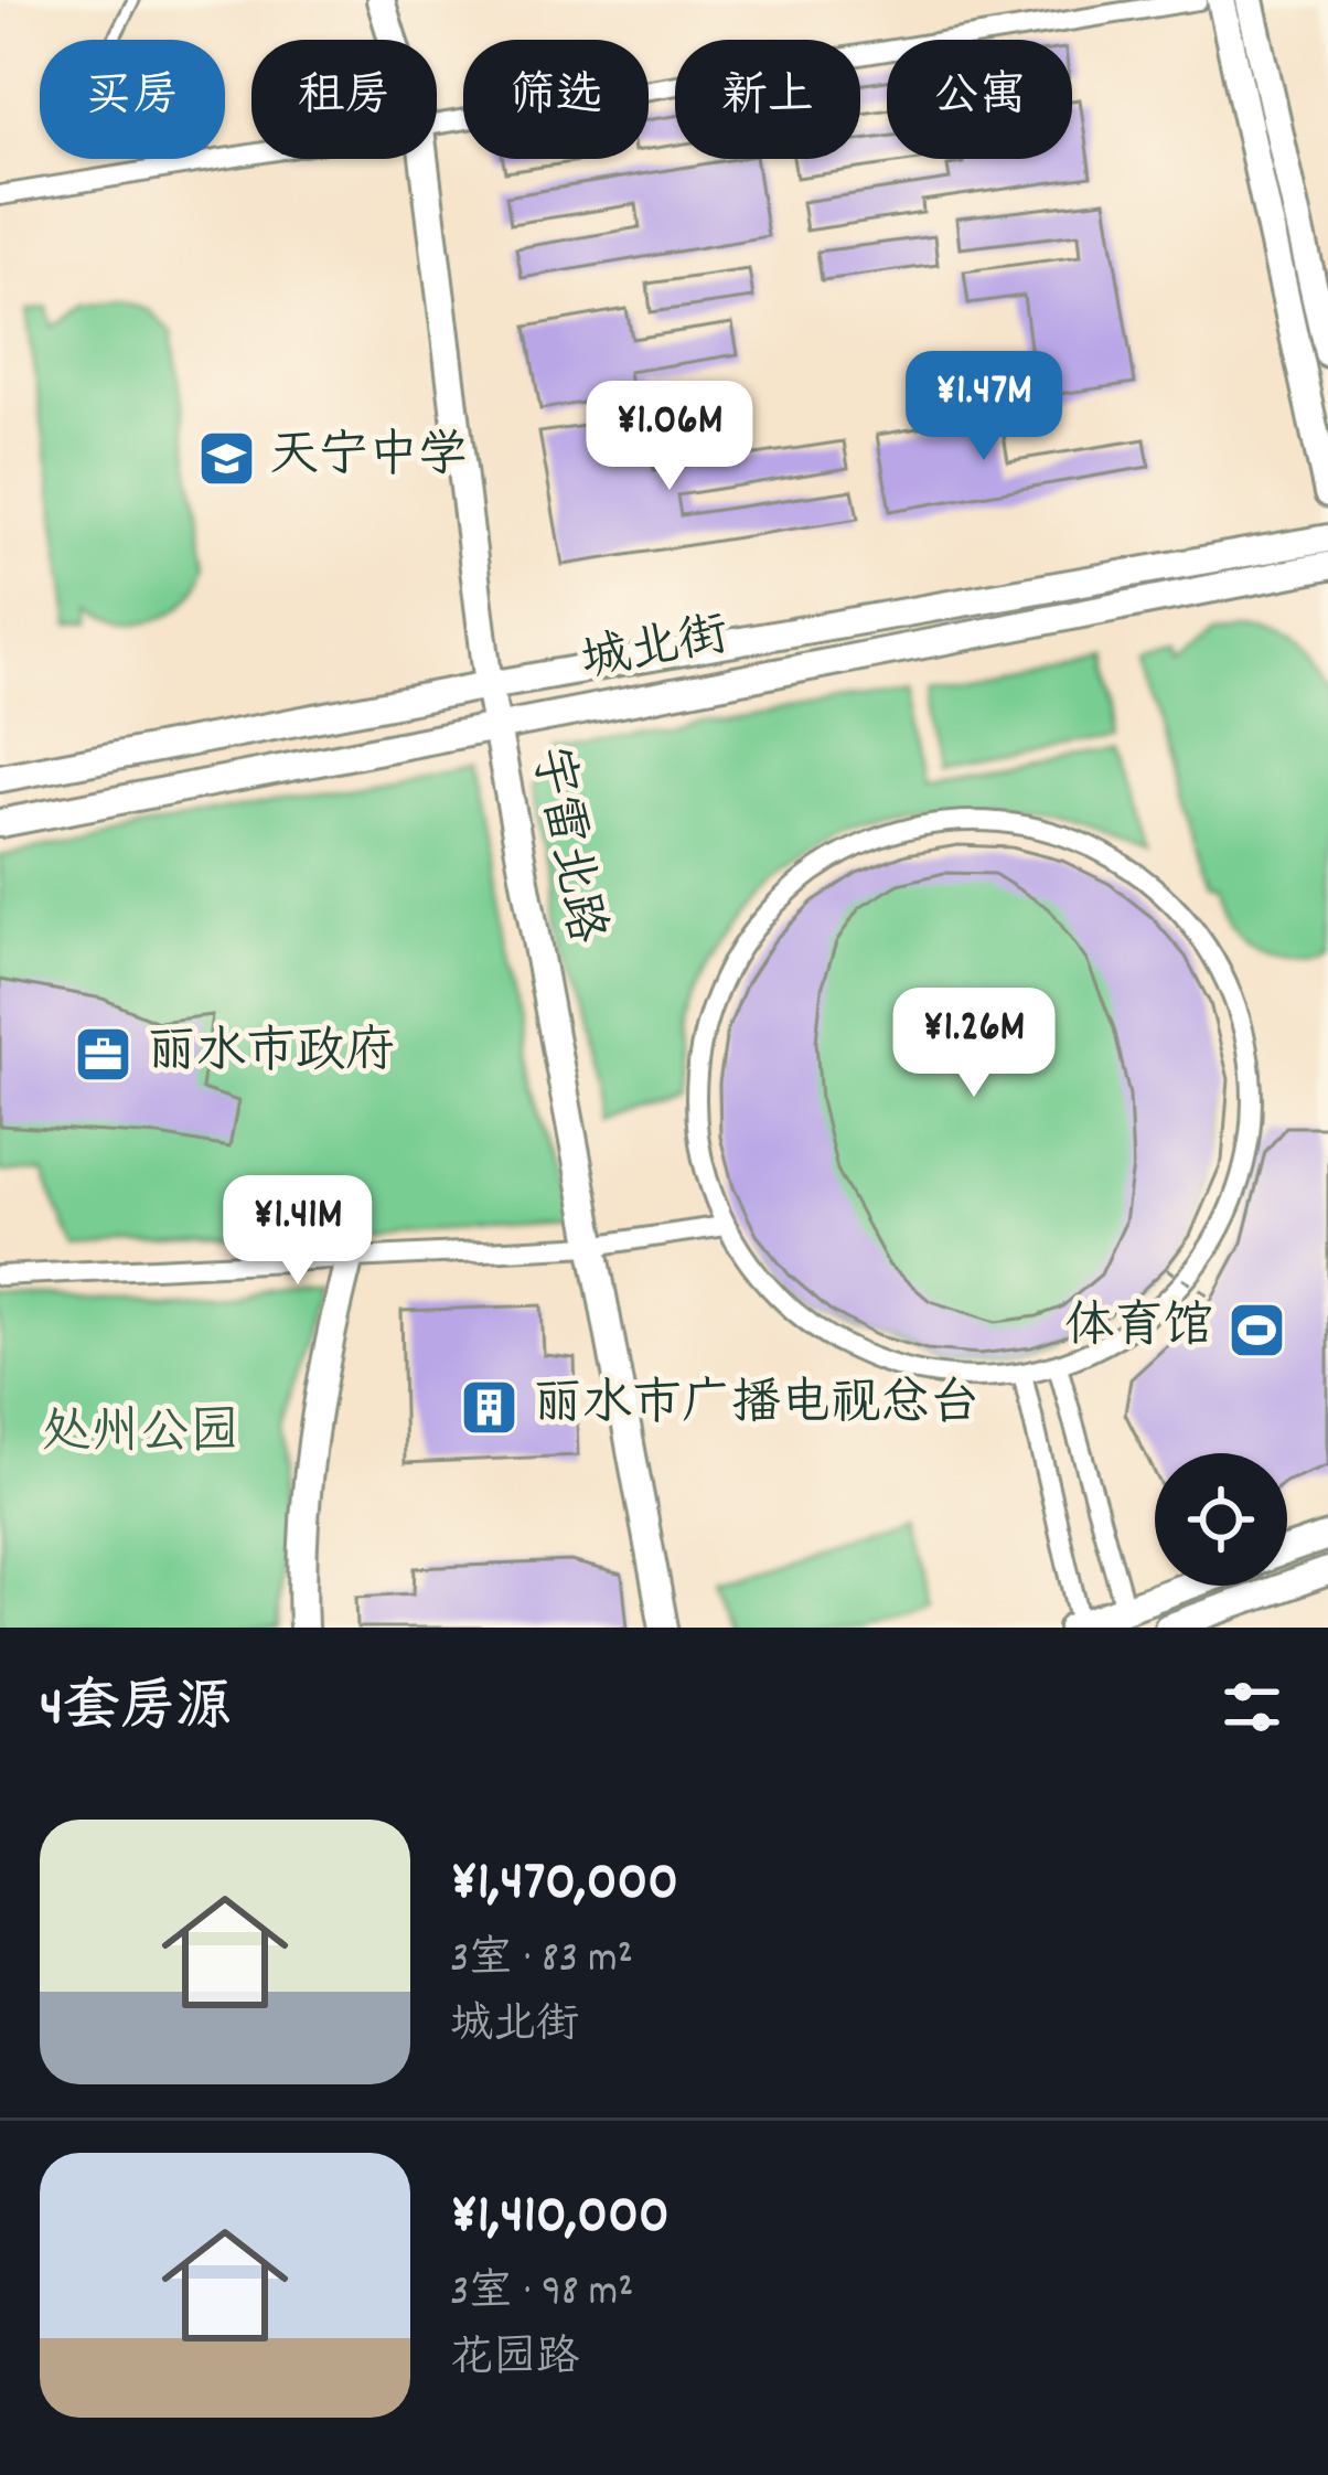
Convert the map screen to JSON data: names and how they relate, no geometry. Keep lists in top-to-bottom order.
{
  "streets": {
    "main road": ["城北街", "宇雷北路"]
  },
  "crossings": [
    ["城北街", "宇雷北路"]
  ],
  "parks": ["处州公园"],
  "places": {
    "school or university": ["天宁中学"],
    "office": ["丽水市政府"],
    "sports": ["体育馆"],
    "building": ["丽水市广播电视总台"]
  },
  "page": {
    "chip": [
      "买房",
      "租房",
      "筛选",
      "新上",
      "公寓"
    ],
    "price": [
      "¥1.47M",
      "¥1.06M",
      "¥1.26M",
      "¥1.41M"
    ],
    "heading": "4套房源",
    "list": [
      {
        "name": "¥1,470,000",
        "note": "3室 · 83 m² · 城北街"
      },
      {
        "name": "¥1,410,000",
        "note": "3室 · 98 m² · 花园路"
      }
    ]
  }
}
